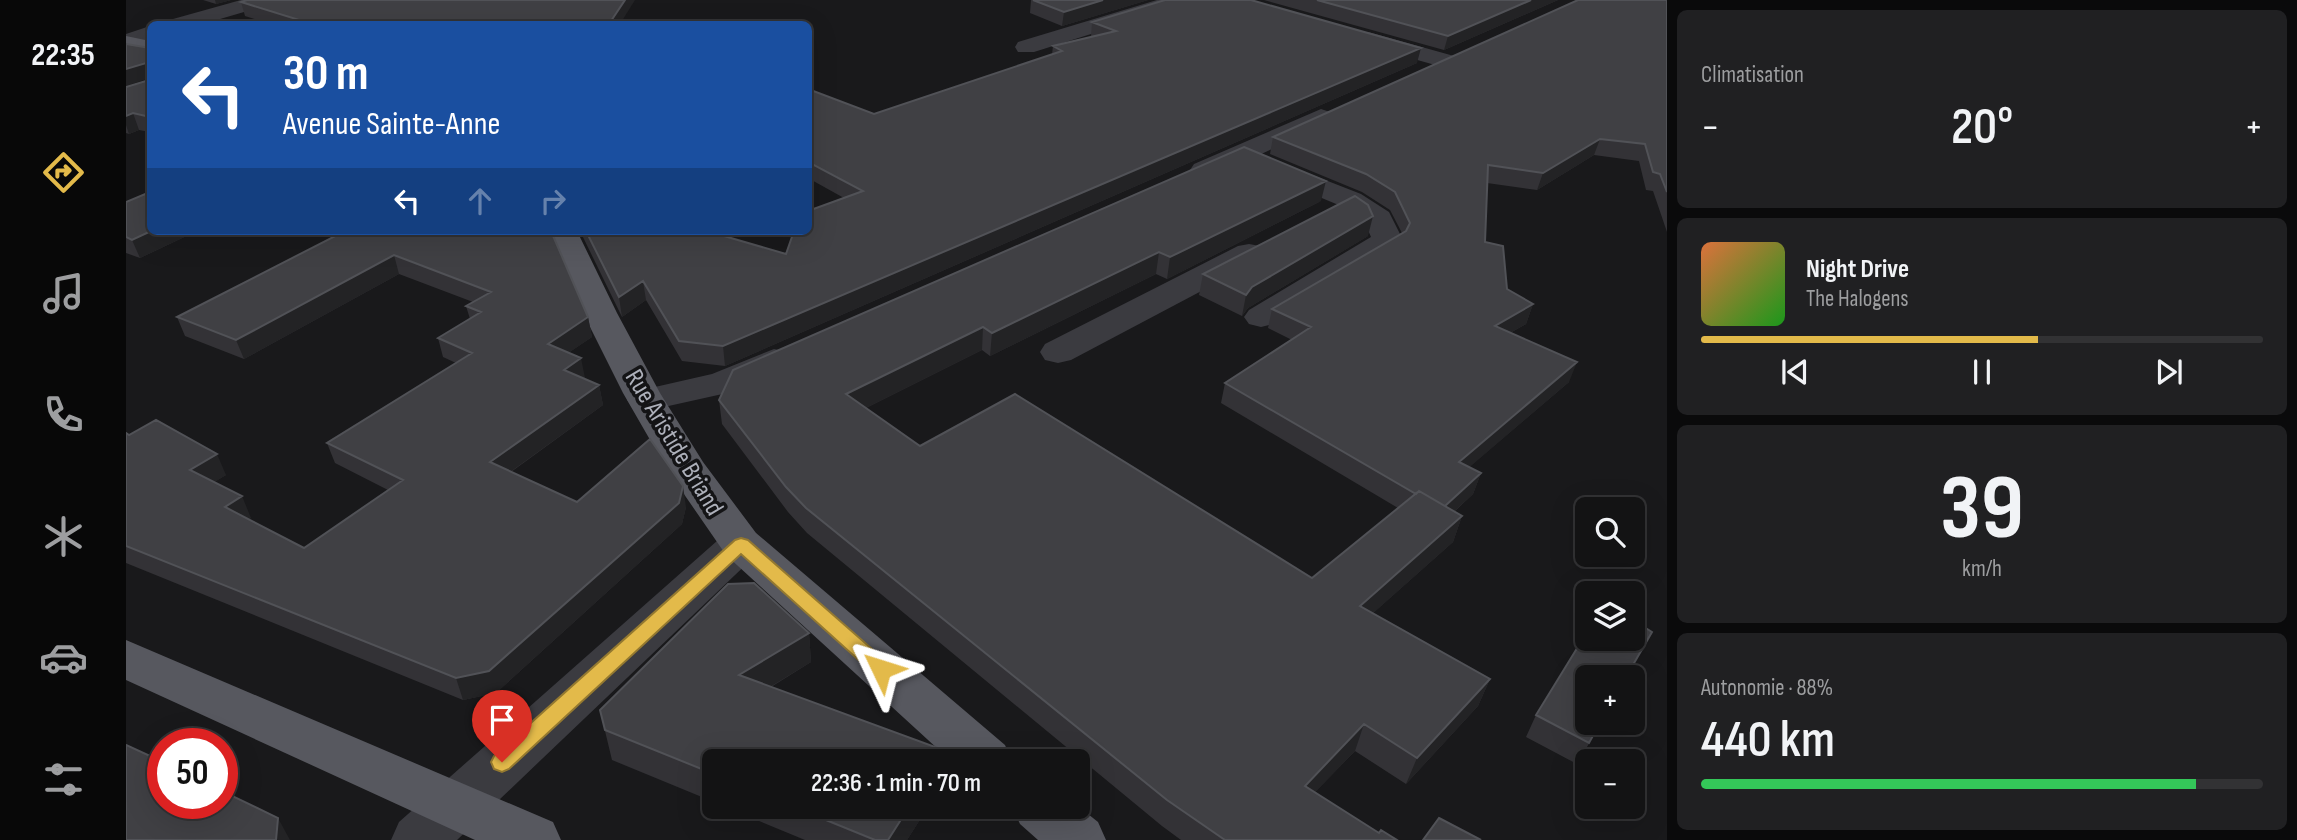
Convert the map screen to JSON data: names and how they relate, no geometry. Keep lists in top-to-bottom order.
{
  "streets": {
    "main road": ["Rue Aristide Briand"]
  },
  "page": {
    "tabs": "22:35",
    "tile": [
      "Climatisation",
      ["39", "km/h"],
      ["Autonomie · 88%", "440 km"]
    ],
    "turn": ["30 m", "Avenue Sainte-Anne"],
    "heat": ["−", "20°", "+"],
    "song": ["Night Drive", "The Halogens"],
    "map_buttons": ["+", "−"],
    "limit": "50",
    "trip": "22:36 · 1 min · 70 m"
  }
}
